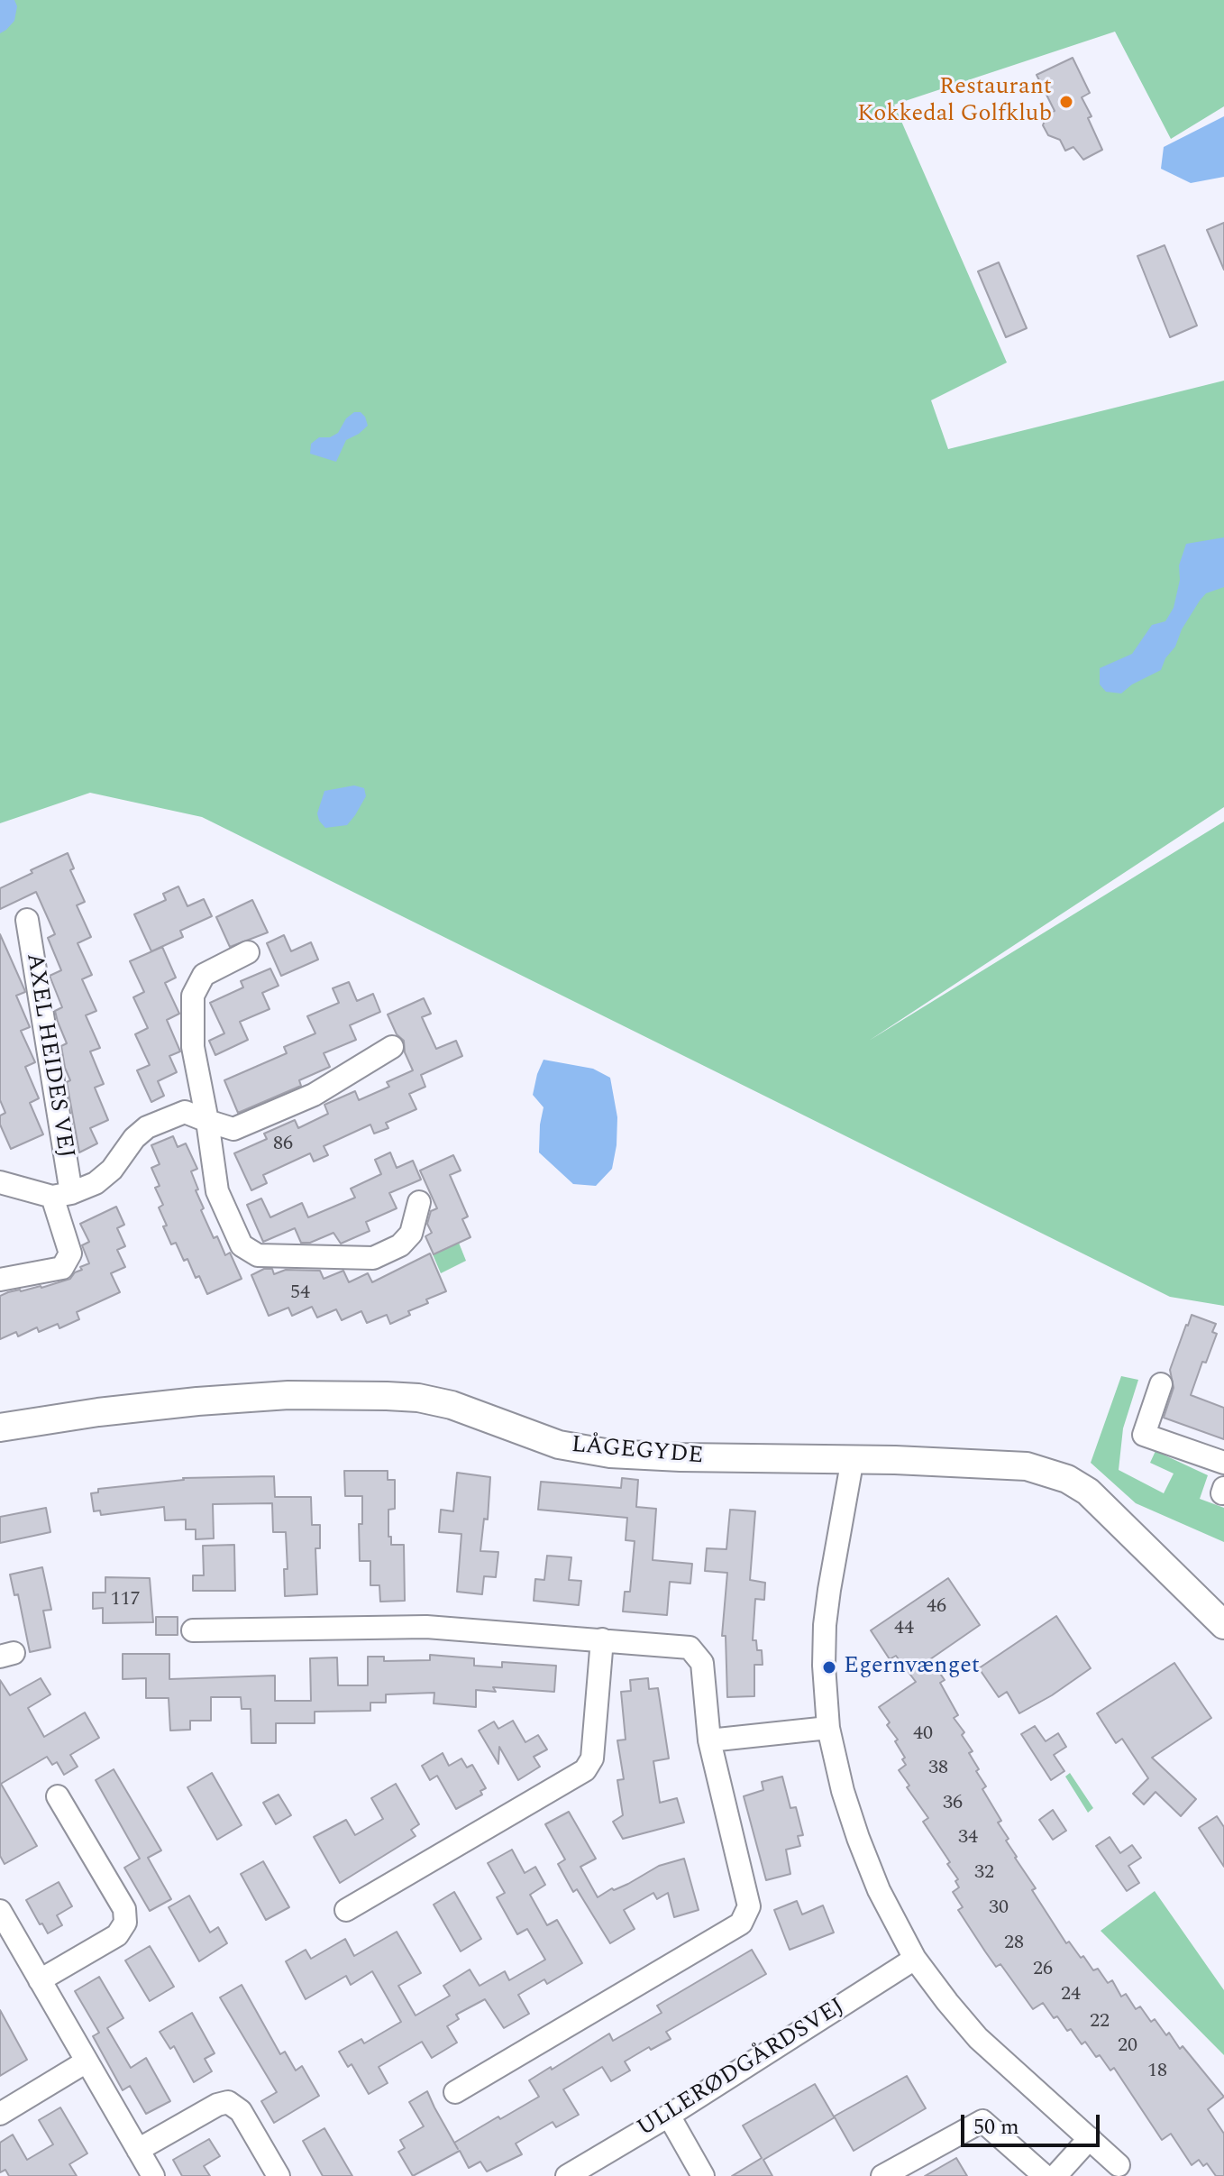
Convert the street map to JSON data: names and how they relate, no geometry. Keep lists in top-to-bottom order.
{
  "streets": {
    "street": ["AXEL HEIDES VEJ", "LÅGEGYDE", "ULLERØDGÅRDSVEJ"]
  },
  "places": ["Restaurant Kokkedal Golfklub", "Egernvænget"],
  "house_numbers": [
    "86",
    "54",
    "117",
    "46",
    "44",
    "40",
    "38",
    "36",
    "34",
    "32",
    "30",
    "28",
    "26",
    "24",
    "22",
    "20",
    "18"
  ],
  "scale_bar": "50 m"
}
